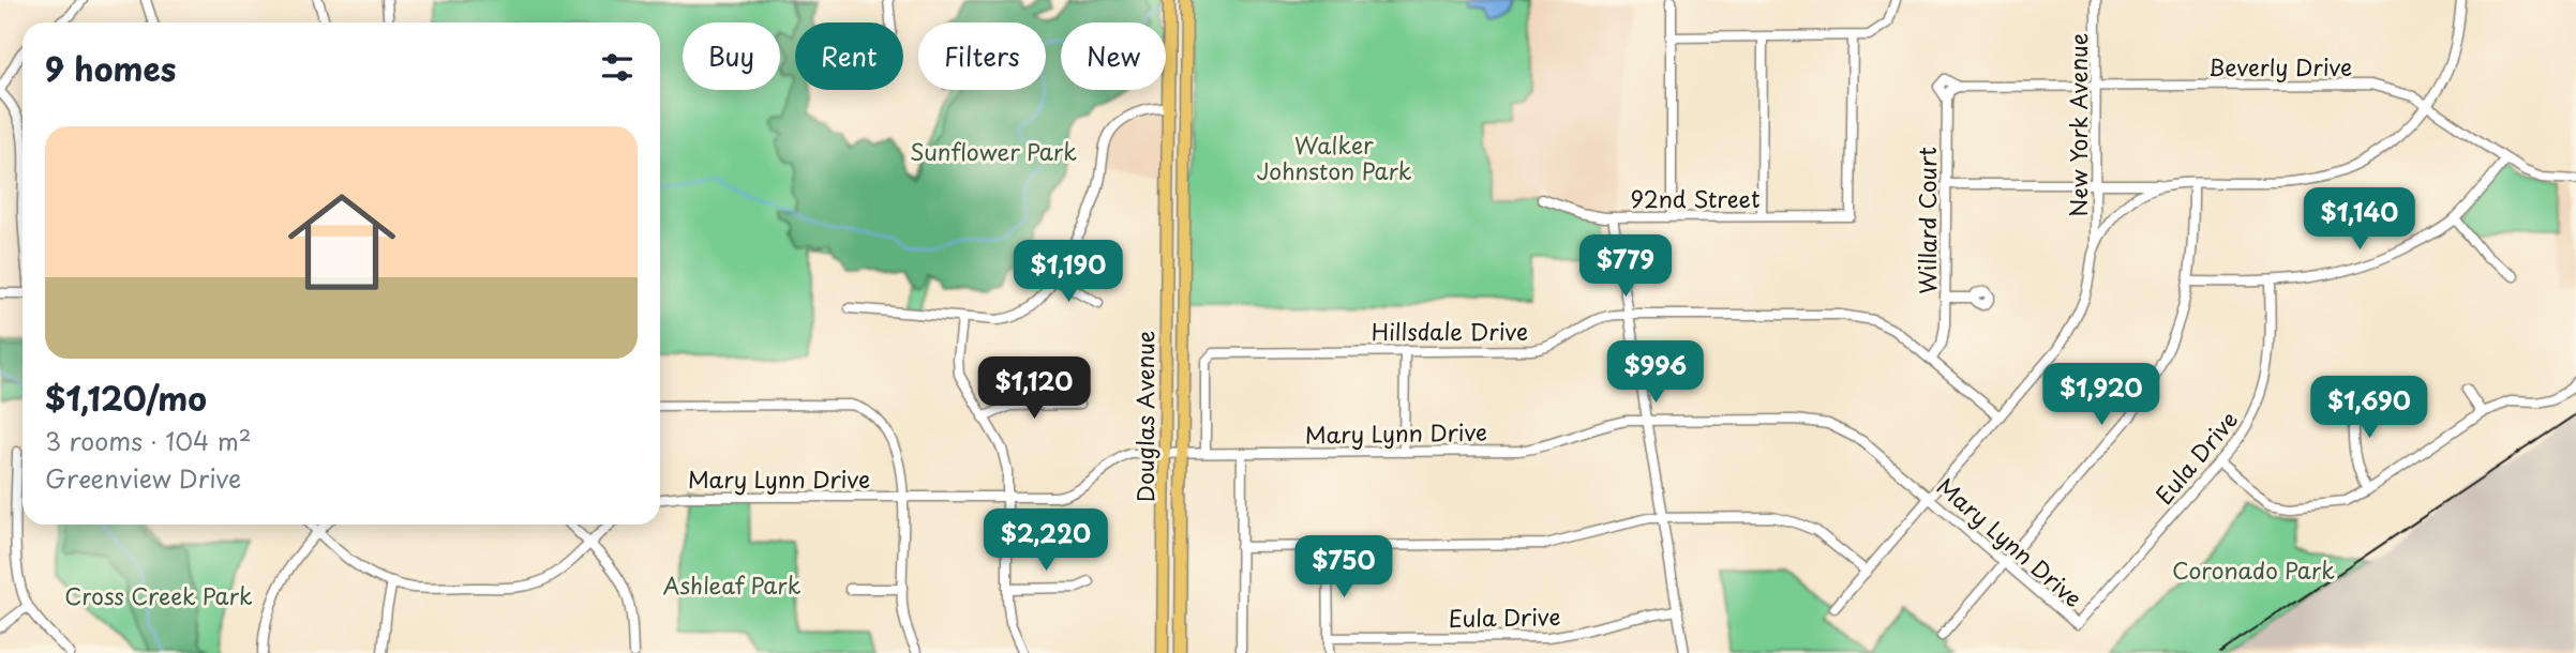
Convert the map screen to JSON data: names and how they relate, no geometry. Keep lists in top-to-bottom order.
{
  "streets": {
    "main road": ["Douglas Avenue"],
    "street": [
      "Beverly Drive",
      "New York Avenue",
      "92nd Street",
      "Willard Court",
      "Hillsdale Drive",
      "Mary Lynn Drive",
      "Eula Drive"
    ]
  },
  "crossings": [
    ["Beverly Drive", "New York Avenue"],
    ["Beverly Drive", "Willard Court"],
    ["Willard Court", "Hillsdale Drive"],
    ["Hillsdale Drive", "Mary Lynn Drive"],
    ["Douglas Avenue", "Mary Lynn Drive"],
    ["Mary Lynn Drive", "Eula Drive"]
  ],
  "parks": [
    "Walker Johnston Park",
    "Sunflower Park",
    "Coronado Park",
    "Ashleaf Park",
    "Cross Creek Park"
  ],
  "page": {
    "chip": [
      "Buy",
      "Rent",
      "Filters",
      "New"
    ],
    "heading": "9 homes",
    "list": [
      {
        "name": "$1,120/mo",
        "note": "3 rooms · 104 m² · Greenview Drive"
      }
    ],
    "price": [
      "$1,140",
      "$779",
      "$1,190",
      "$996",
      "$1,120",
      "$1,920",
      "$1,690",
      "$2,220",
      "$750"
    ]
  }
}
